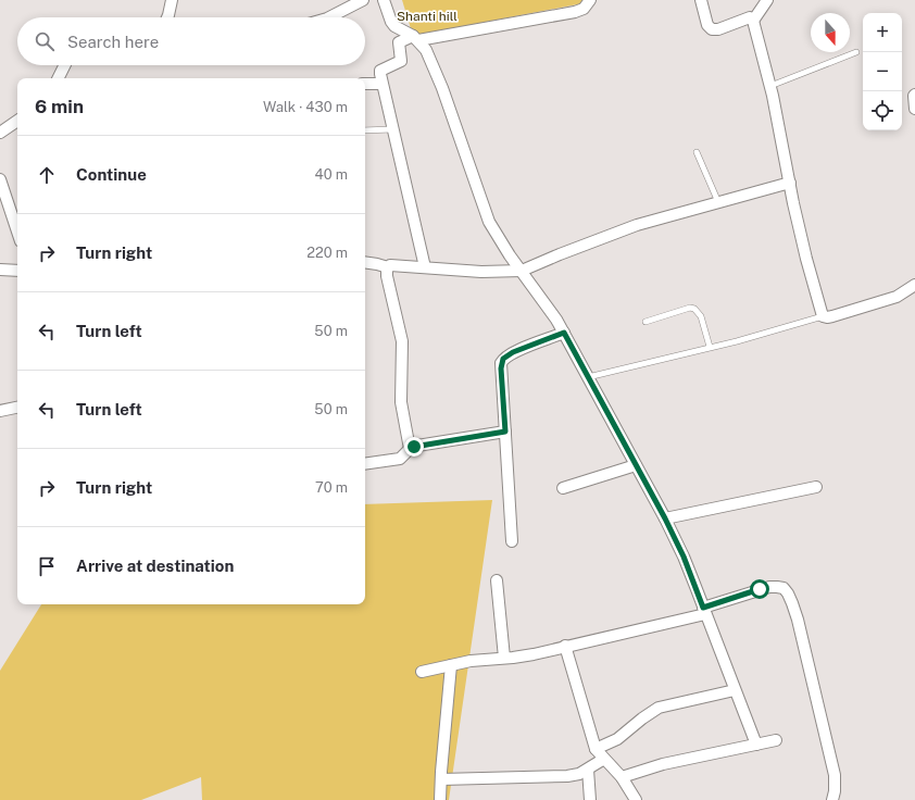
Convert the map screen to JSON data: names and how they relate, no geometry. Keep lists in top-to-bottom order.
{
  "parks": ["Shanti hill"],
  "north": "bottom",
  "page": {
    "map_buttons": ["+", "−"],
    "search": "Search here",
    "heading": ["6 min", "Walk · 430 m"],
    "list": [
      ["Continue", "40 m"],
      ["Turn right", "220 m"],
      ["Turn left", "50 m"],
      ["Turn left", "50 m"],
      ["Turn right", "70 m"],
      "Arrive at destination"
    ]
  }
}
